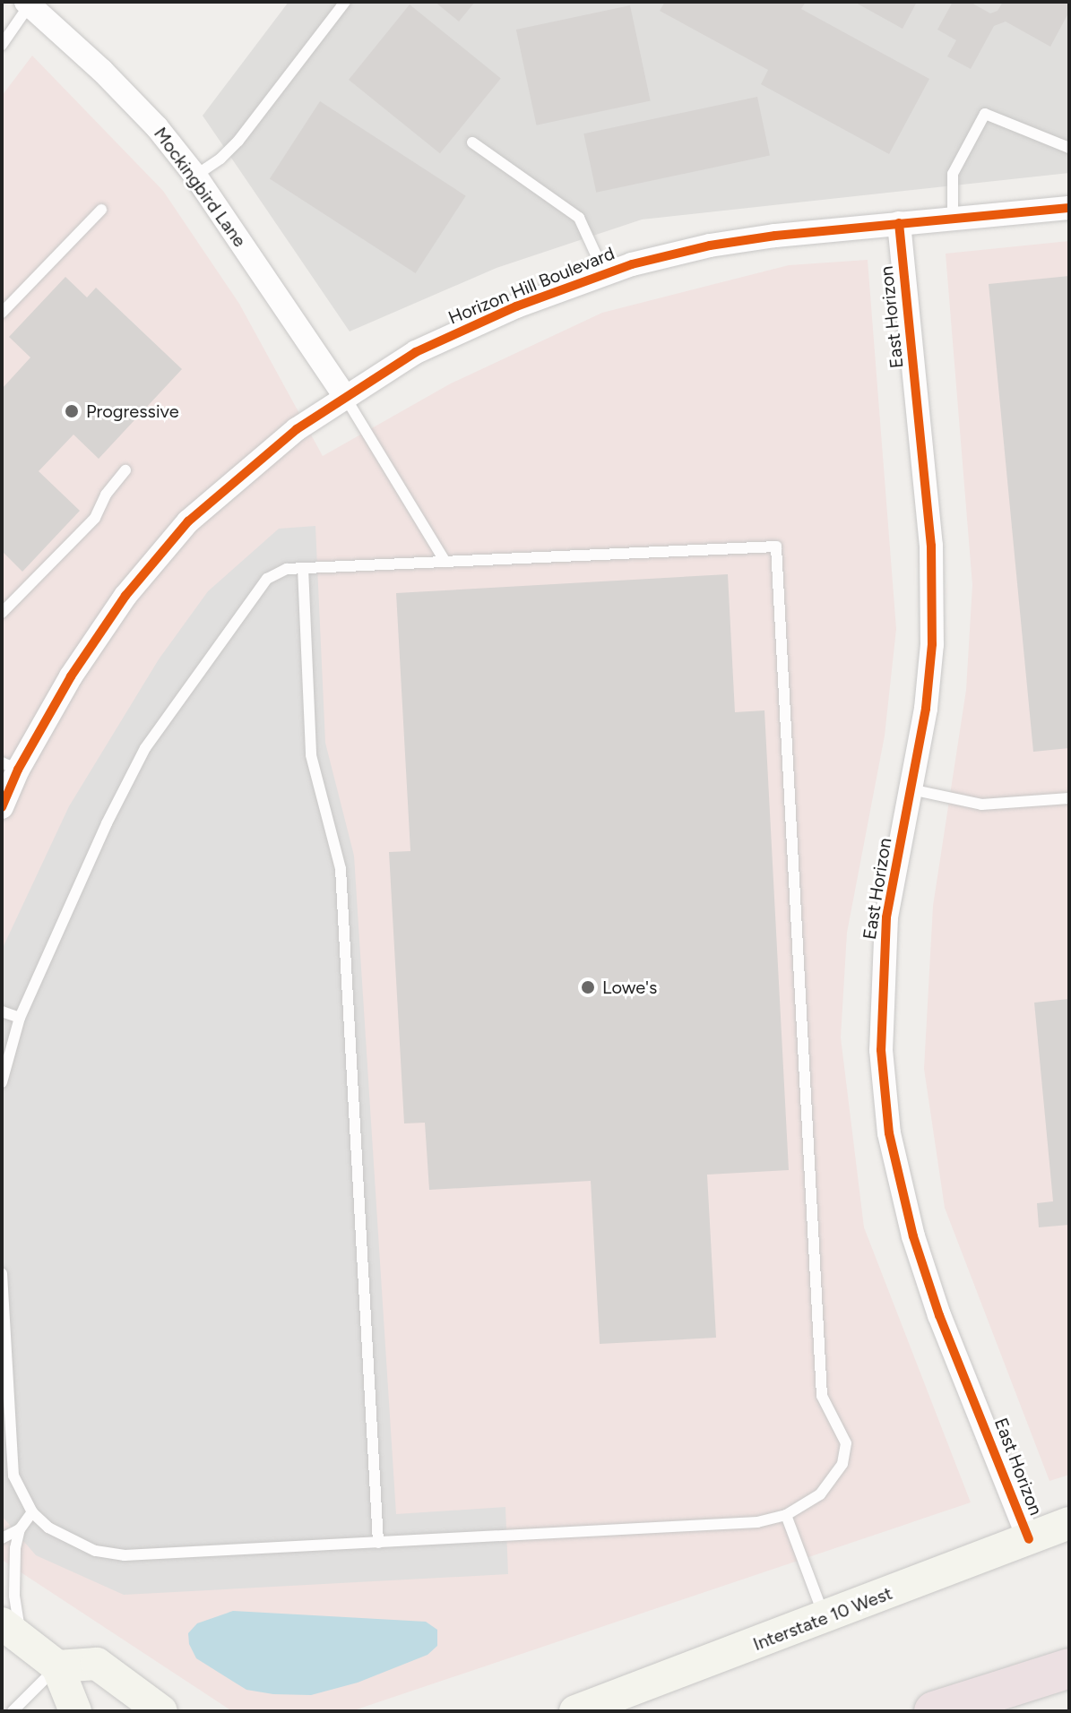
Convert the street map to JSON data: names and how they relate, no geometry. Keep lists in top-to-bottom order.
{
  "streets": {
    "main road": ["Interstate 10 West"],
    "street": ["Mockingbird Lane", "Horizon Hill Boulevard", "East Horizon"]
  },
  "crossings": [
    ["Mockingbird Lane", "Horizon Hill Boulevard"],
    ["Horizon Hill Boulevard", "East Horizon"],
    ["East Horizon", "Interstate 10 West"]
  ],
  "places": ["Progressive", "Lowe's"]
}
